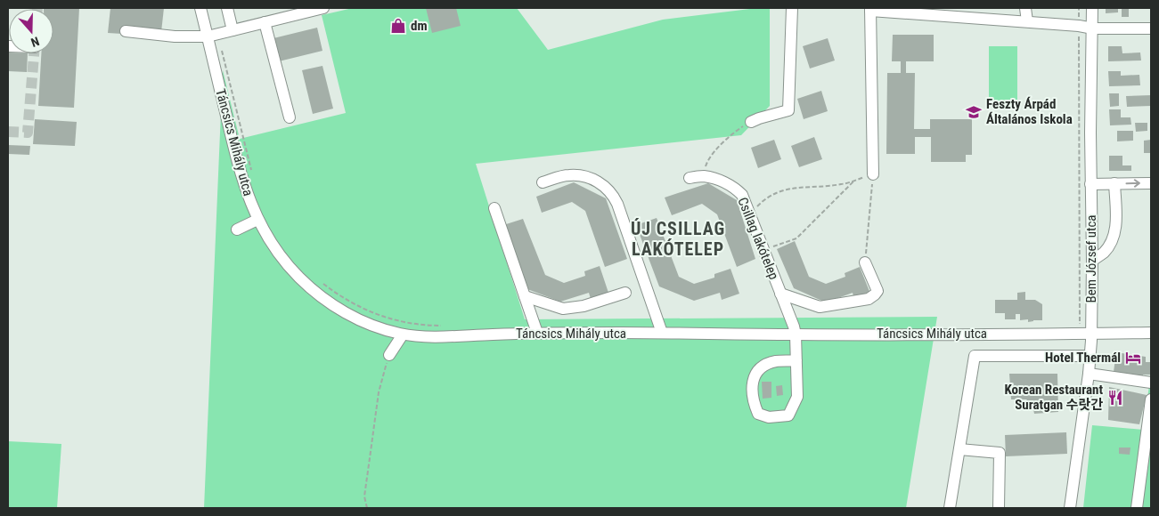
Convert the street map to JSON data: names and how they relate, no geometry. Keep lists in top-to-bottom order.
{
  "streets": {
    "street": ["Táncsics Mihály utca", "Csillag lakótelep", "Bem József utca"]
  },
  "crossings": [
    ["Táncsics Mihály utca", "Csillag lakótelep"],
    ["Táncsics Mihály utca", "Bem József utca"]
  ],
  "districts": ["ÚJ CSILLAG LAKÓTELEP"],
  "places": {
    "shop": ["dm"],
    "school or university": ["Feszty Árpád Általános Iskola"],
    "hotel": ["Hotel Thermál"],
    "restaurant": ["Korean Restaurant Suratgan 수랏간"]
  },
  "north": "bottom"
}
